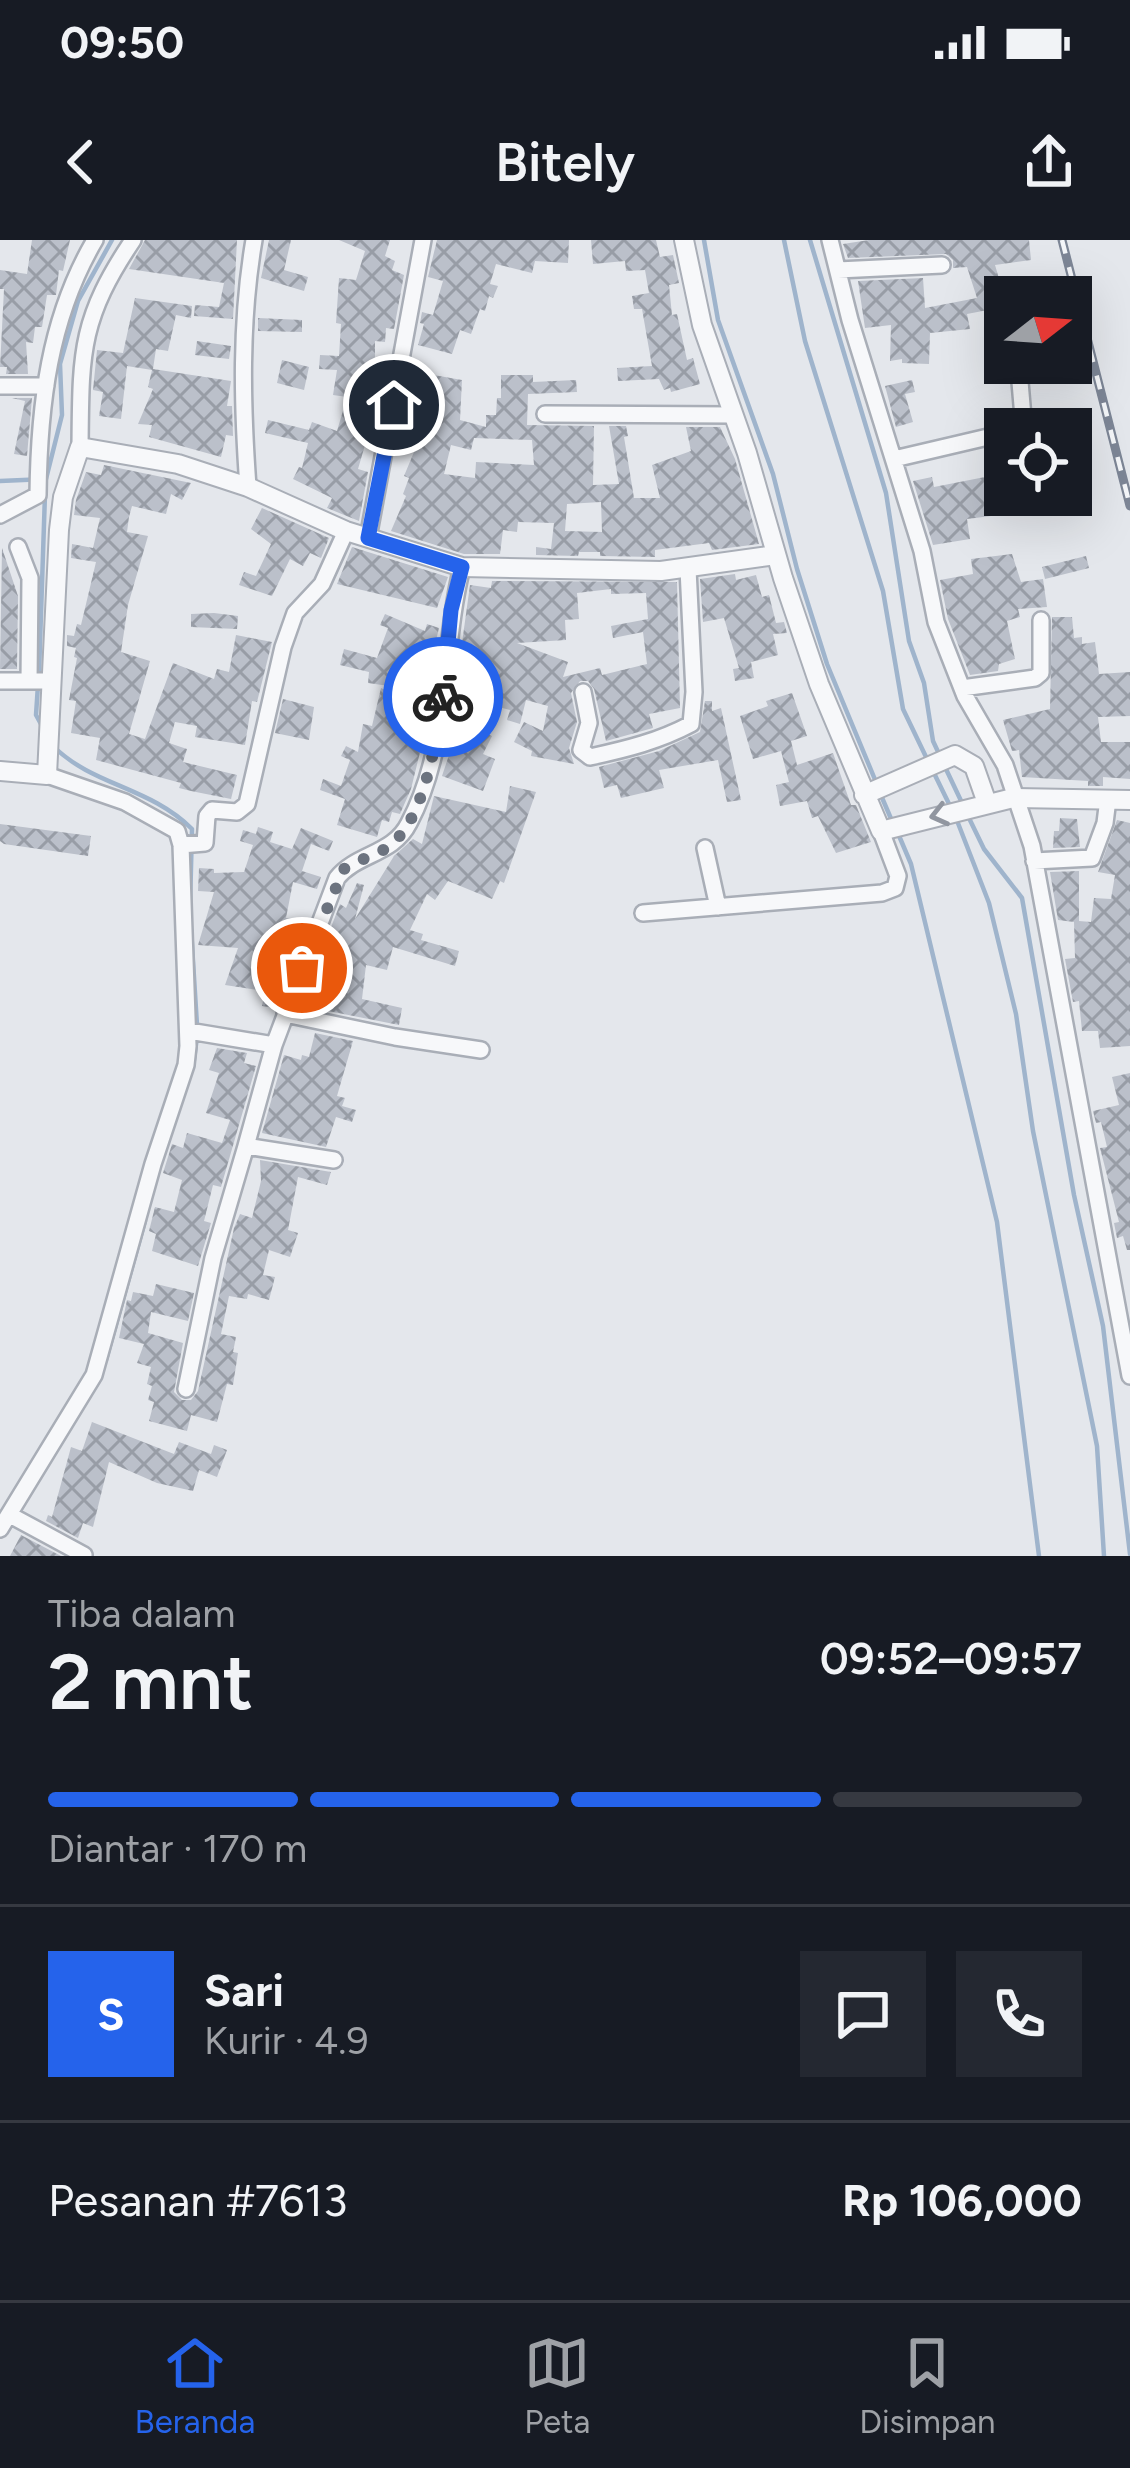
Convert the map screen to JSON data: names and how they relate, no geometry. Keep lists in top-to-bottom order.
{
  "north": "right",
  "page": {
    "status": "09:50",
    "header": "Bitely",
    "heading": ["2 mnt", "Tiba dalam", "09:52–09:57"],
    "panel": [
      "Sari",
      "Kurir · 4.9",
      "Pesanan #7613",
      "Rp 106,000"
    ],
    "bar": "Diantar · 170 m",
    "round": "S",
    "tabs": ["Beranda", "Peta", "Disimpan"]
  }
}
